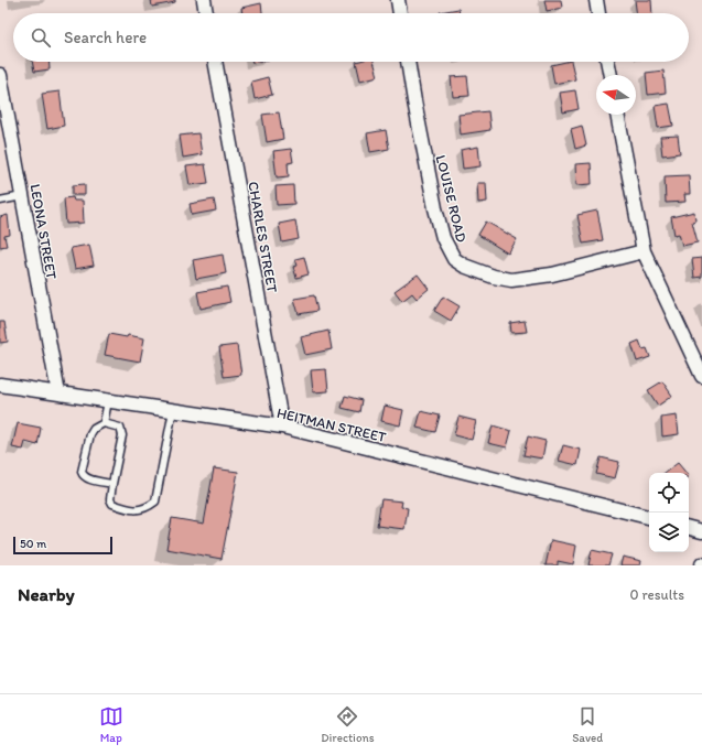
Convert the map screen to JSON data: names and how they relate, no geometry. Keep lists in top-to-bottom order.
{
  "streets": {
    "street": [
      "LOUISE ROAD",
      "LEONA STREET",
      "CHARLES STREET",
      "HEITMAN STREET"
    ]
  },
  "crossings": [
    ["LEONA STREET", "HEITMAN STREET"],
    ["CHARLES STREET", "HEITMAN STREET"]
  ],
  "scale_bar": "50 m",
  "north": "left",
  "page": {
    "search": "Search here",
    "scale": "50 m",
    "heading": ["Nearby", "0 results"],
    "nav": ["Map", "Directions", "Saved"]
  }
}
